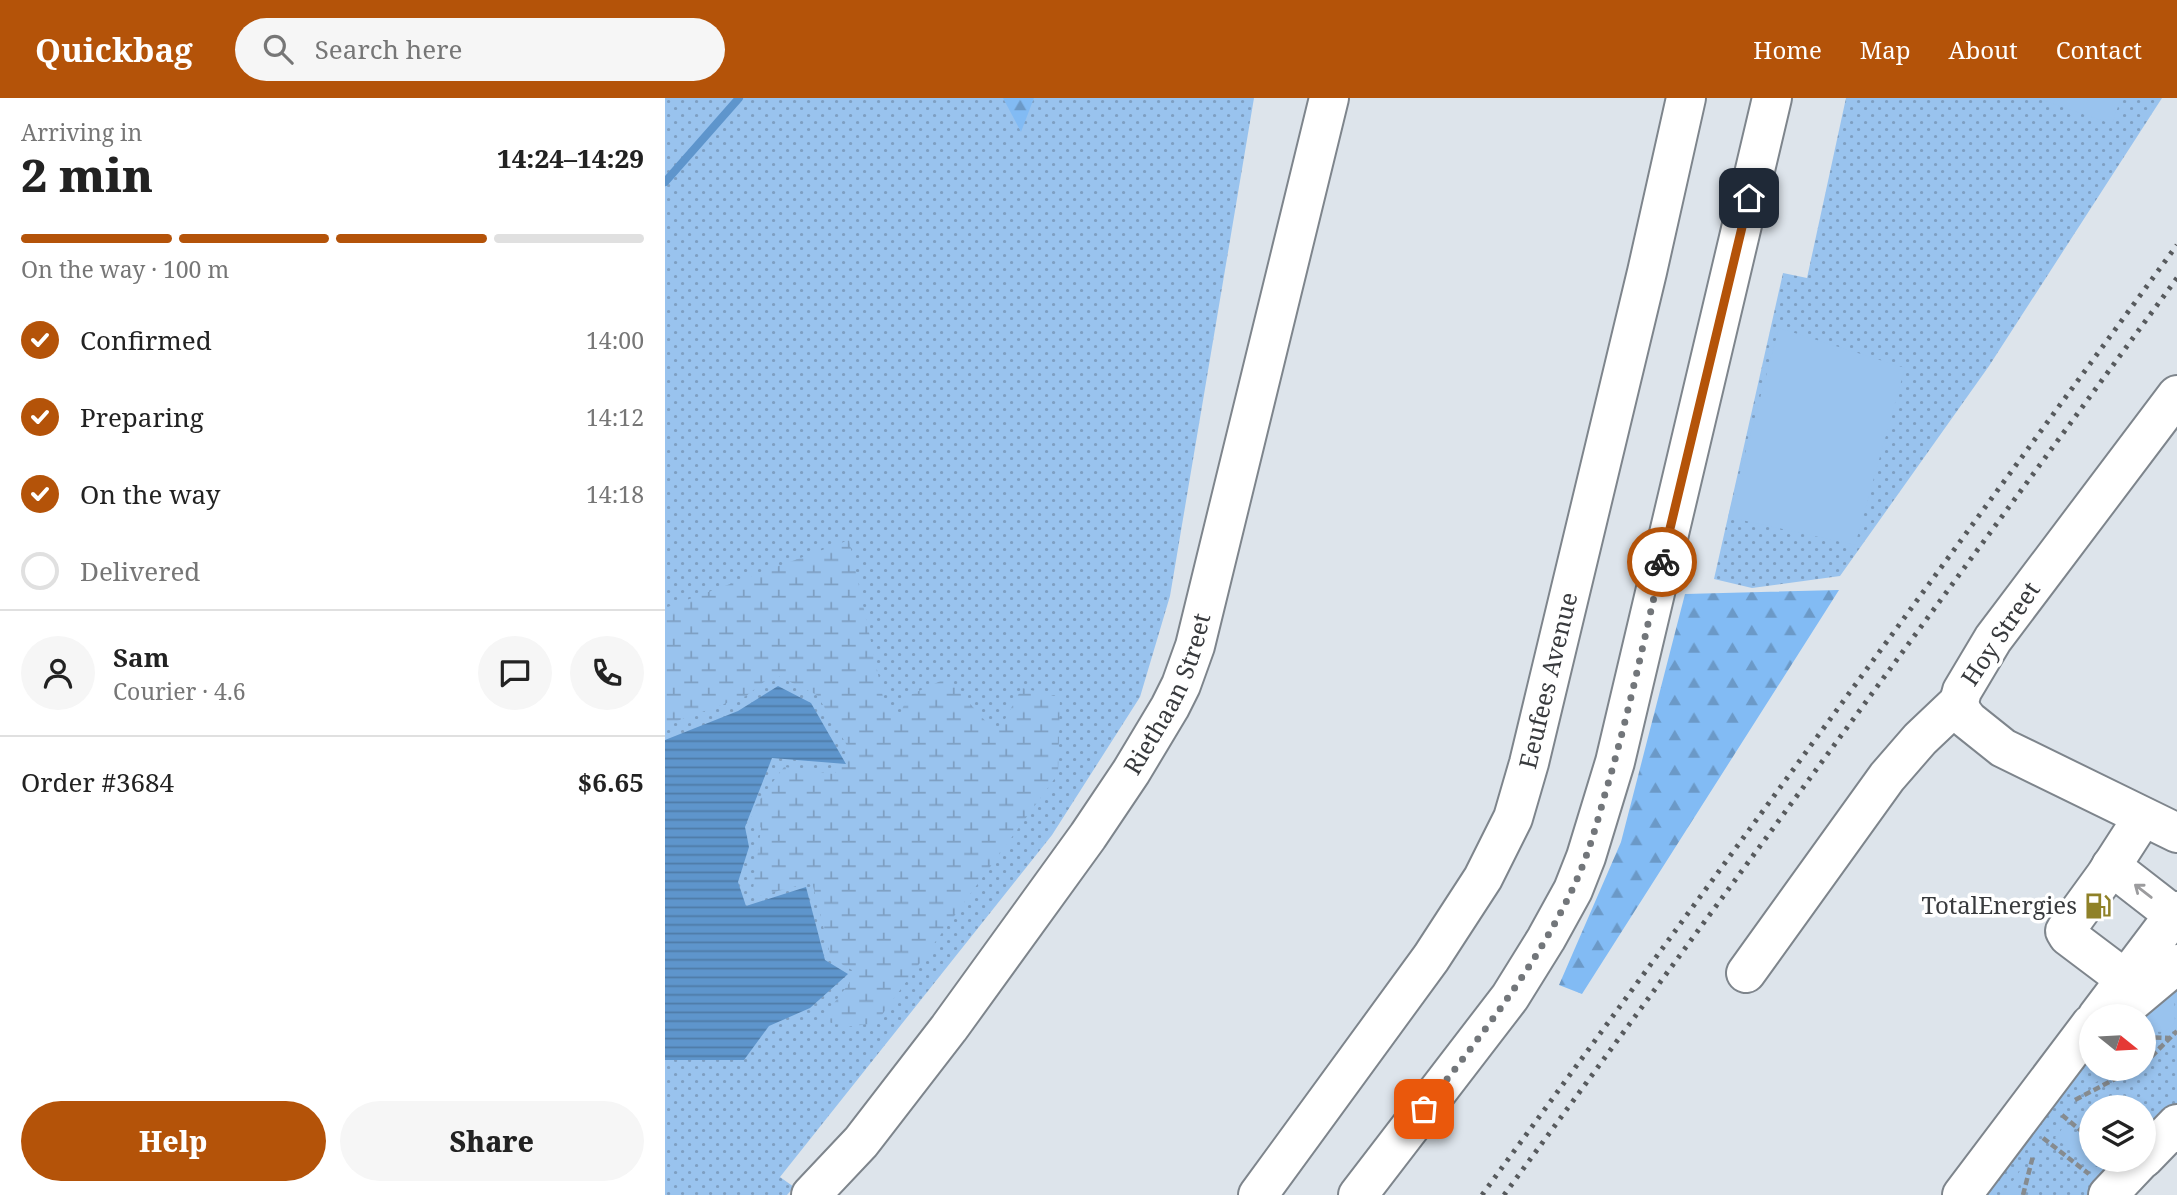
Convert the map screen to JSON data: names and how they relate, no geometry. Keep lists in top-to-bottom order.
{
  "streets": {
    "street": ["Hoy Street", "Eeufees Avenue", "Riethaan Street"]
  },
  "places": {
    "fuel station": ["TotalEnergies"]
  },
  "north": "right",
  "page": {
    "header": "Quickbag",
    "search": "Search here",
    "nav": [
      "Home",
      "Map",
      "About",
      "Contact"
    ],
    "heading": ["2 min", "Arriving in", "14:24–14:29"],
    "panel": [
      "Sam",
      "Courier · 4.6",
      "Order #3684",
      "$6.65"
    ],
    "bar": "On the way · 100 m",
    "list": [
      ["Confirmed", "14:00"],
      ["Preparing", "14:12"],
      ["On the way", "14:18"],
      "Delivered"
    ],
    "buttons": ["Help", "Share"]
  }
}
